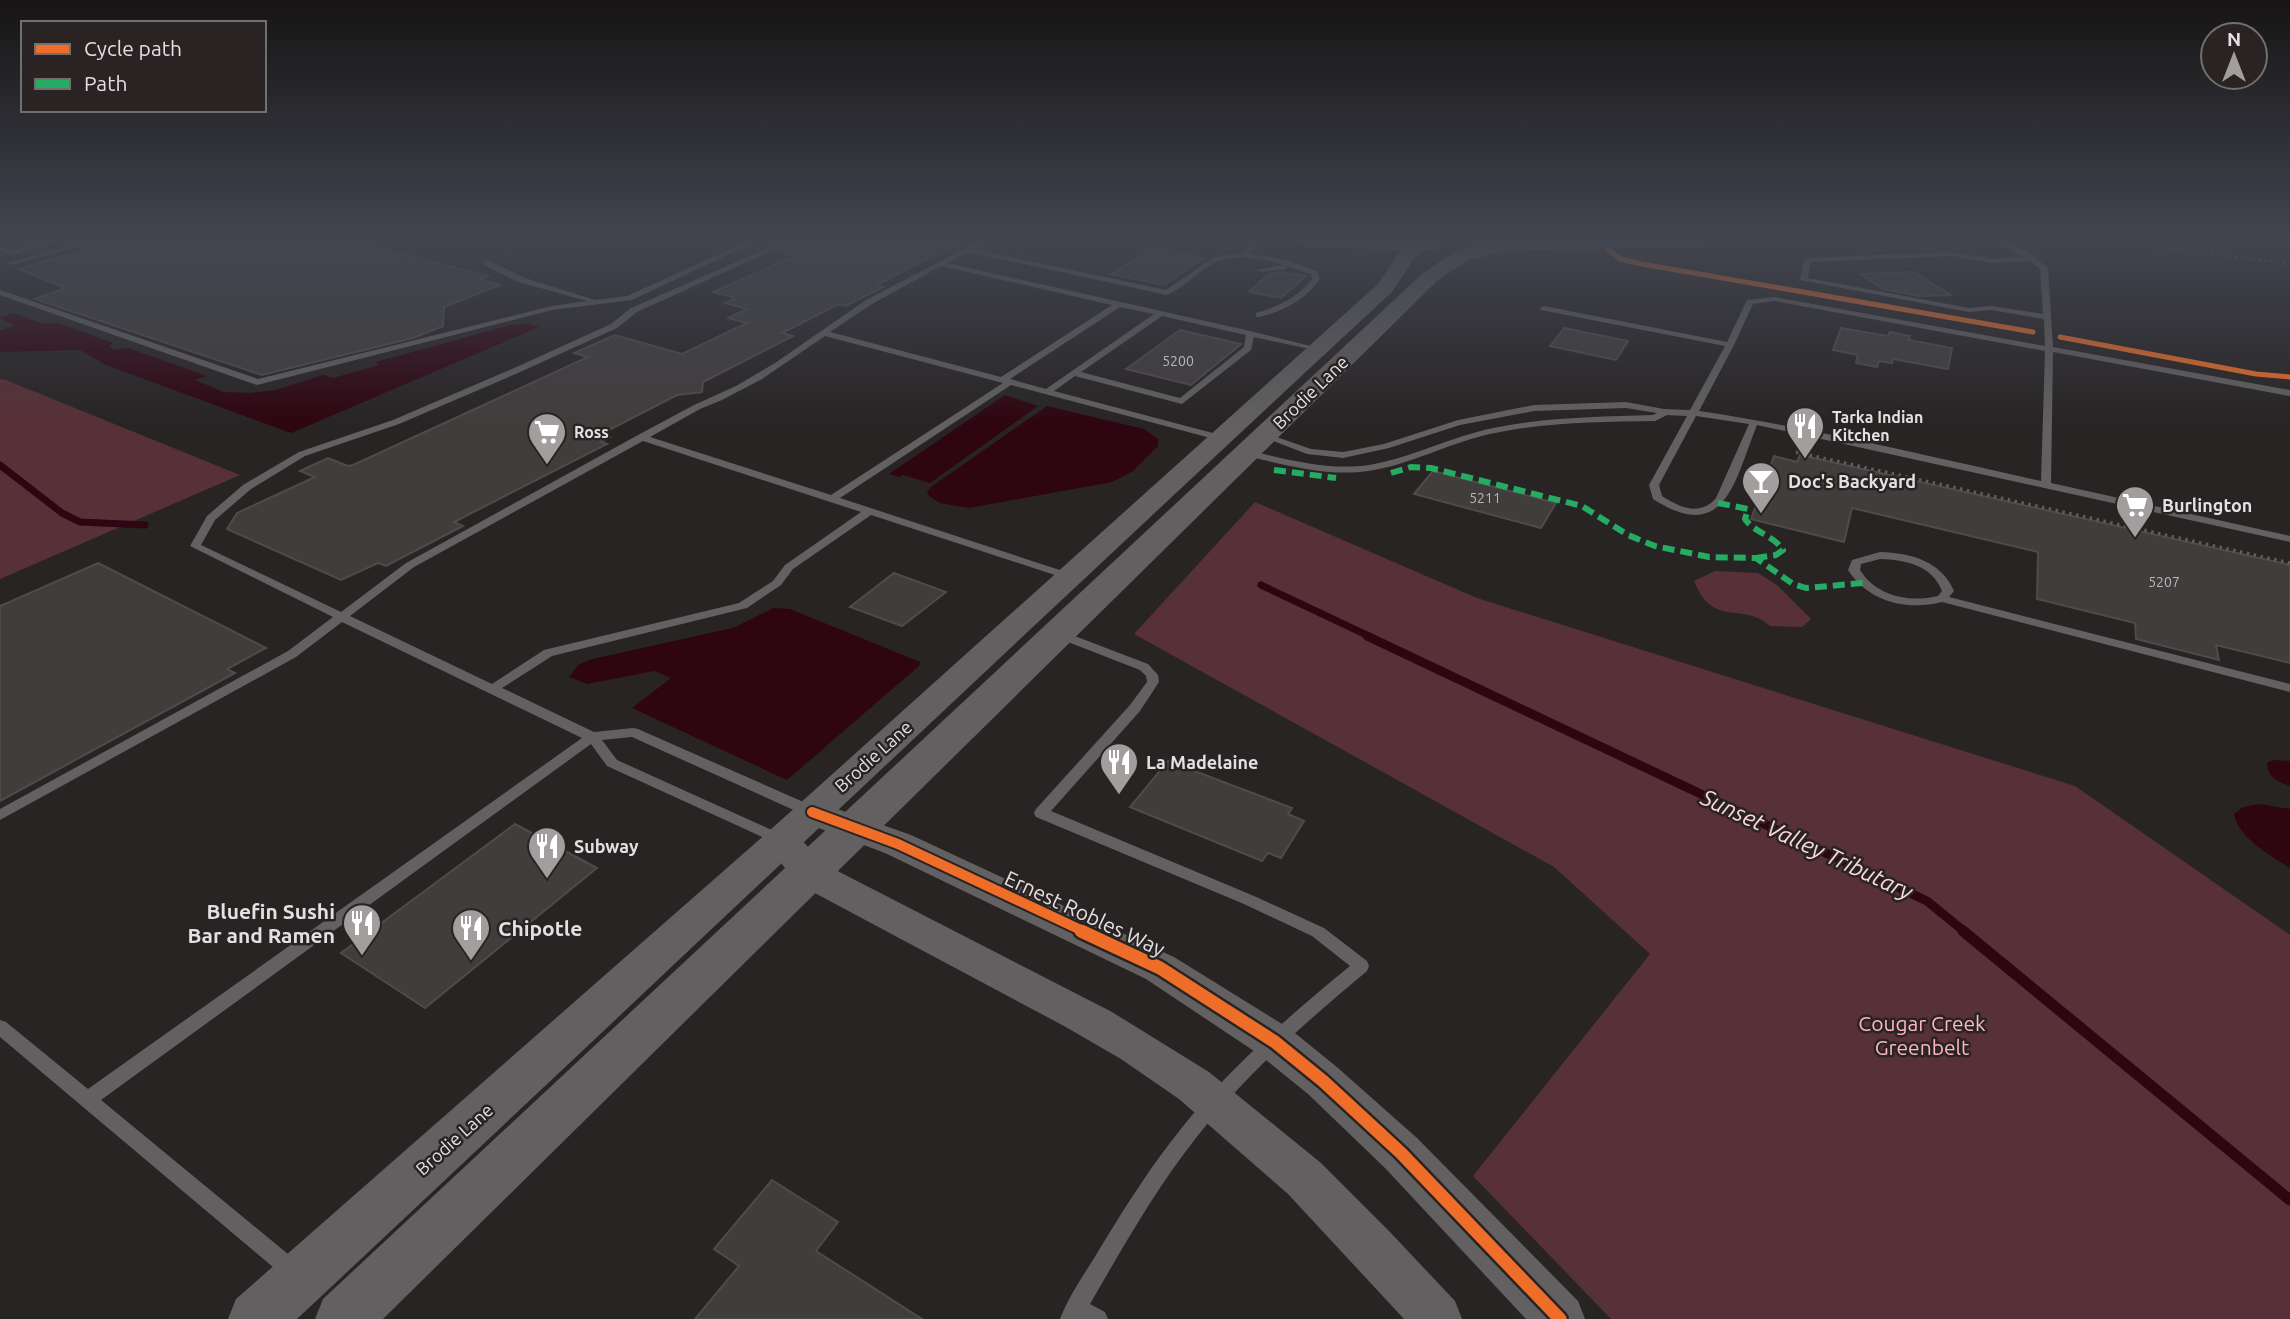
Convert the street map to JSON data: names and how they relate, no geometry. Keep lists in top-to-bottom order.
{
  "streets": {
    "main road": ["Brodie Lane"],
    "street": ["Ernest Robles Way"]
  },
  "crossings": [
    ["Brodie Lane", "Ernest Robles Way"]
  ],
  "water": ["Sunset Valley Tributary"],
  "parks": ["Cougar Creek Greenbelt"],
  "places": {
    "restaurant": [
      "Tarka Indian Kitchen",
      "La Madelaine",
      "Subway",
      "Bluefin Sushi Bar and Ramen",
      "Chipotle"
    ],
    "supermarket": ["Ross", "Burlington"],
    "bar": ["Doc's Backyard"]
  },
  "house_numbers": ["5200", "5211", "5207"],
  "legend": ["Cycle path", "Path"],
  "north": "top"
}
